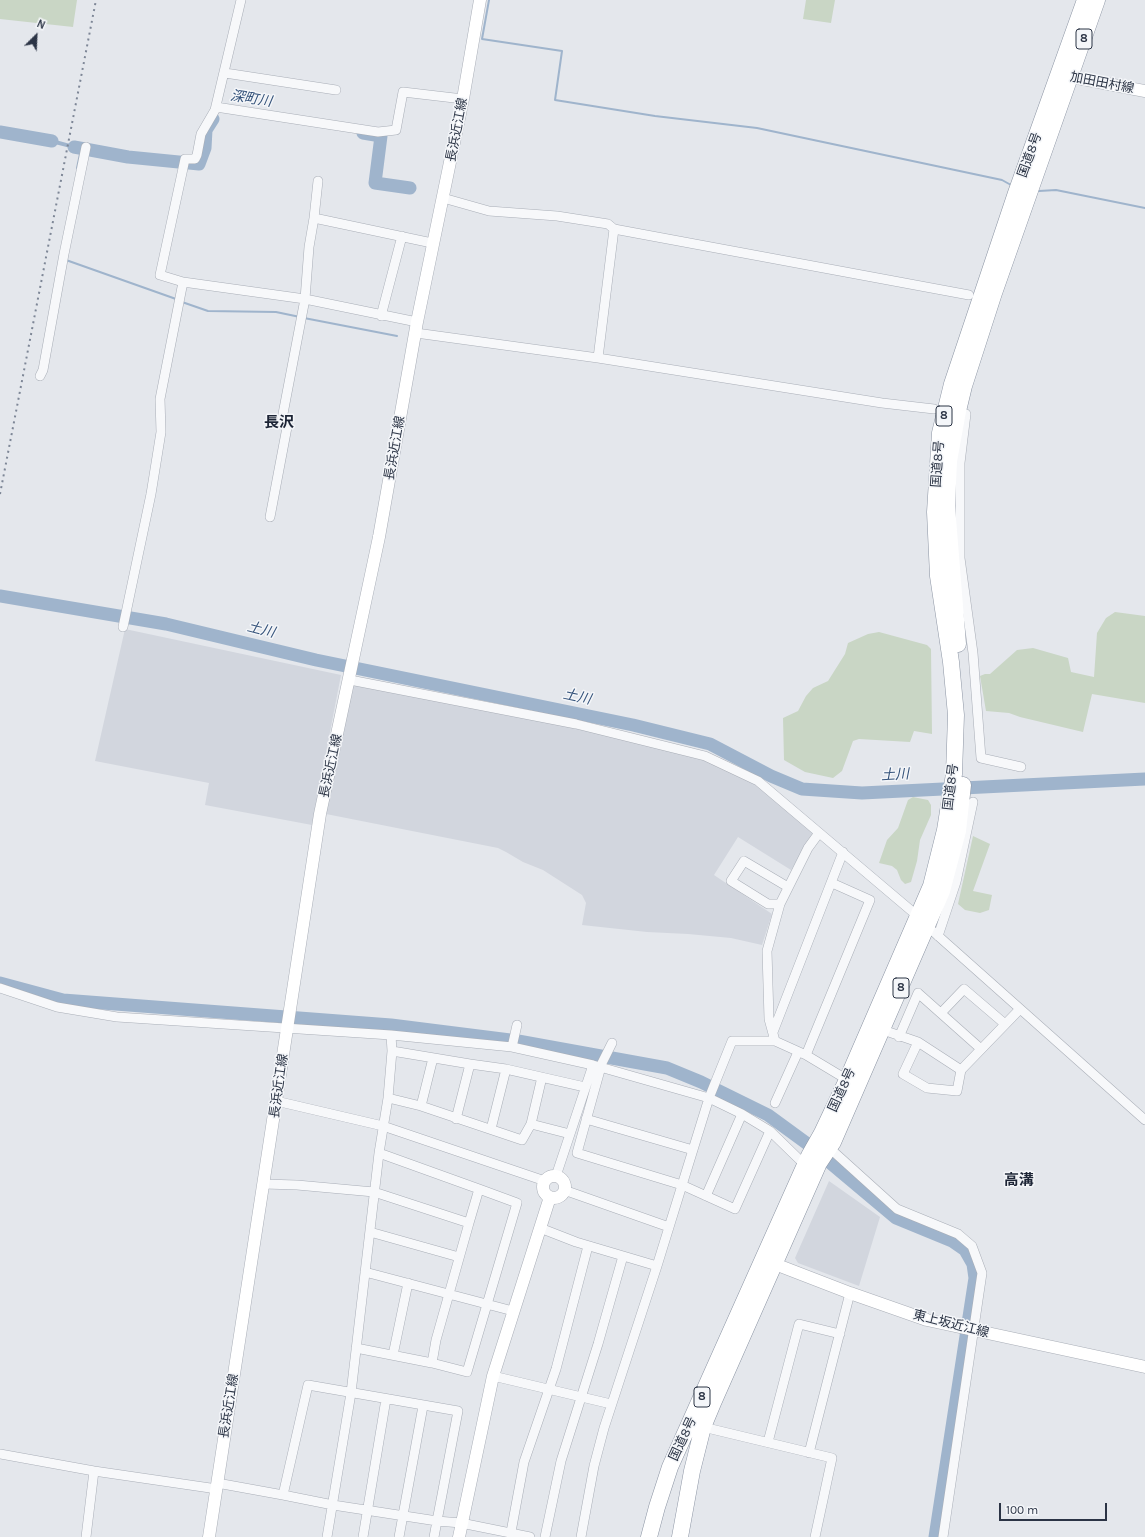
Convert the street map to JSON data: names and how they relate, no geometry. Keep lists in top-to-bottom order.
{
  "streets": {
    "highway": ["8", "国道8号"],
    "main road": ["加田田村線", "長浜近江線", "東上坂近江線"]
  },
  "crossings": [
    ["加田田村線", "国道8号"],
    ["国道8号", "東上坂近江線"]
  ],
  "districts": ["長沢", "高溝"],
  "water": ["深町川", "土川"],
  "scale_bar": "100 m",
  "north": "top right"
}
